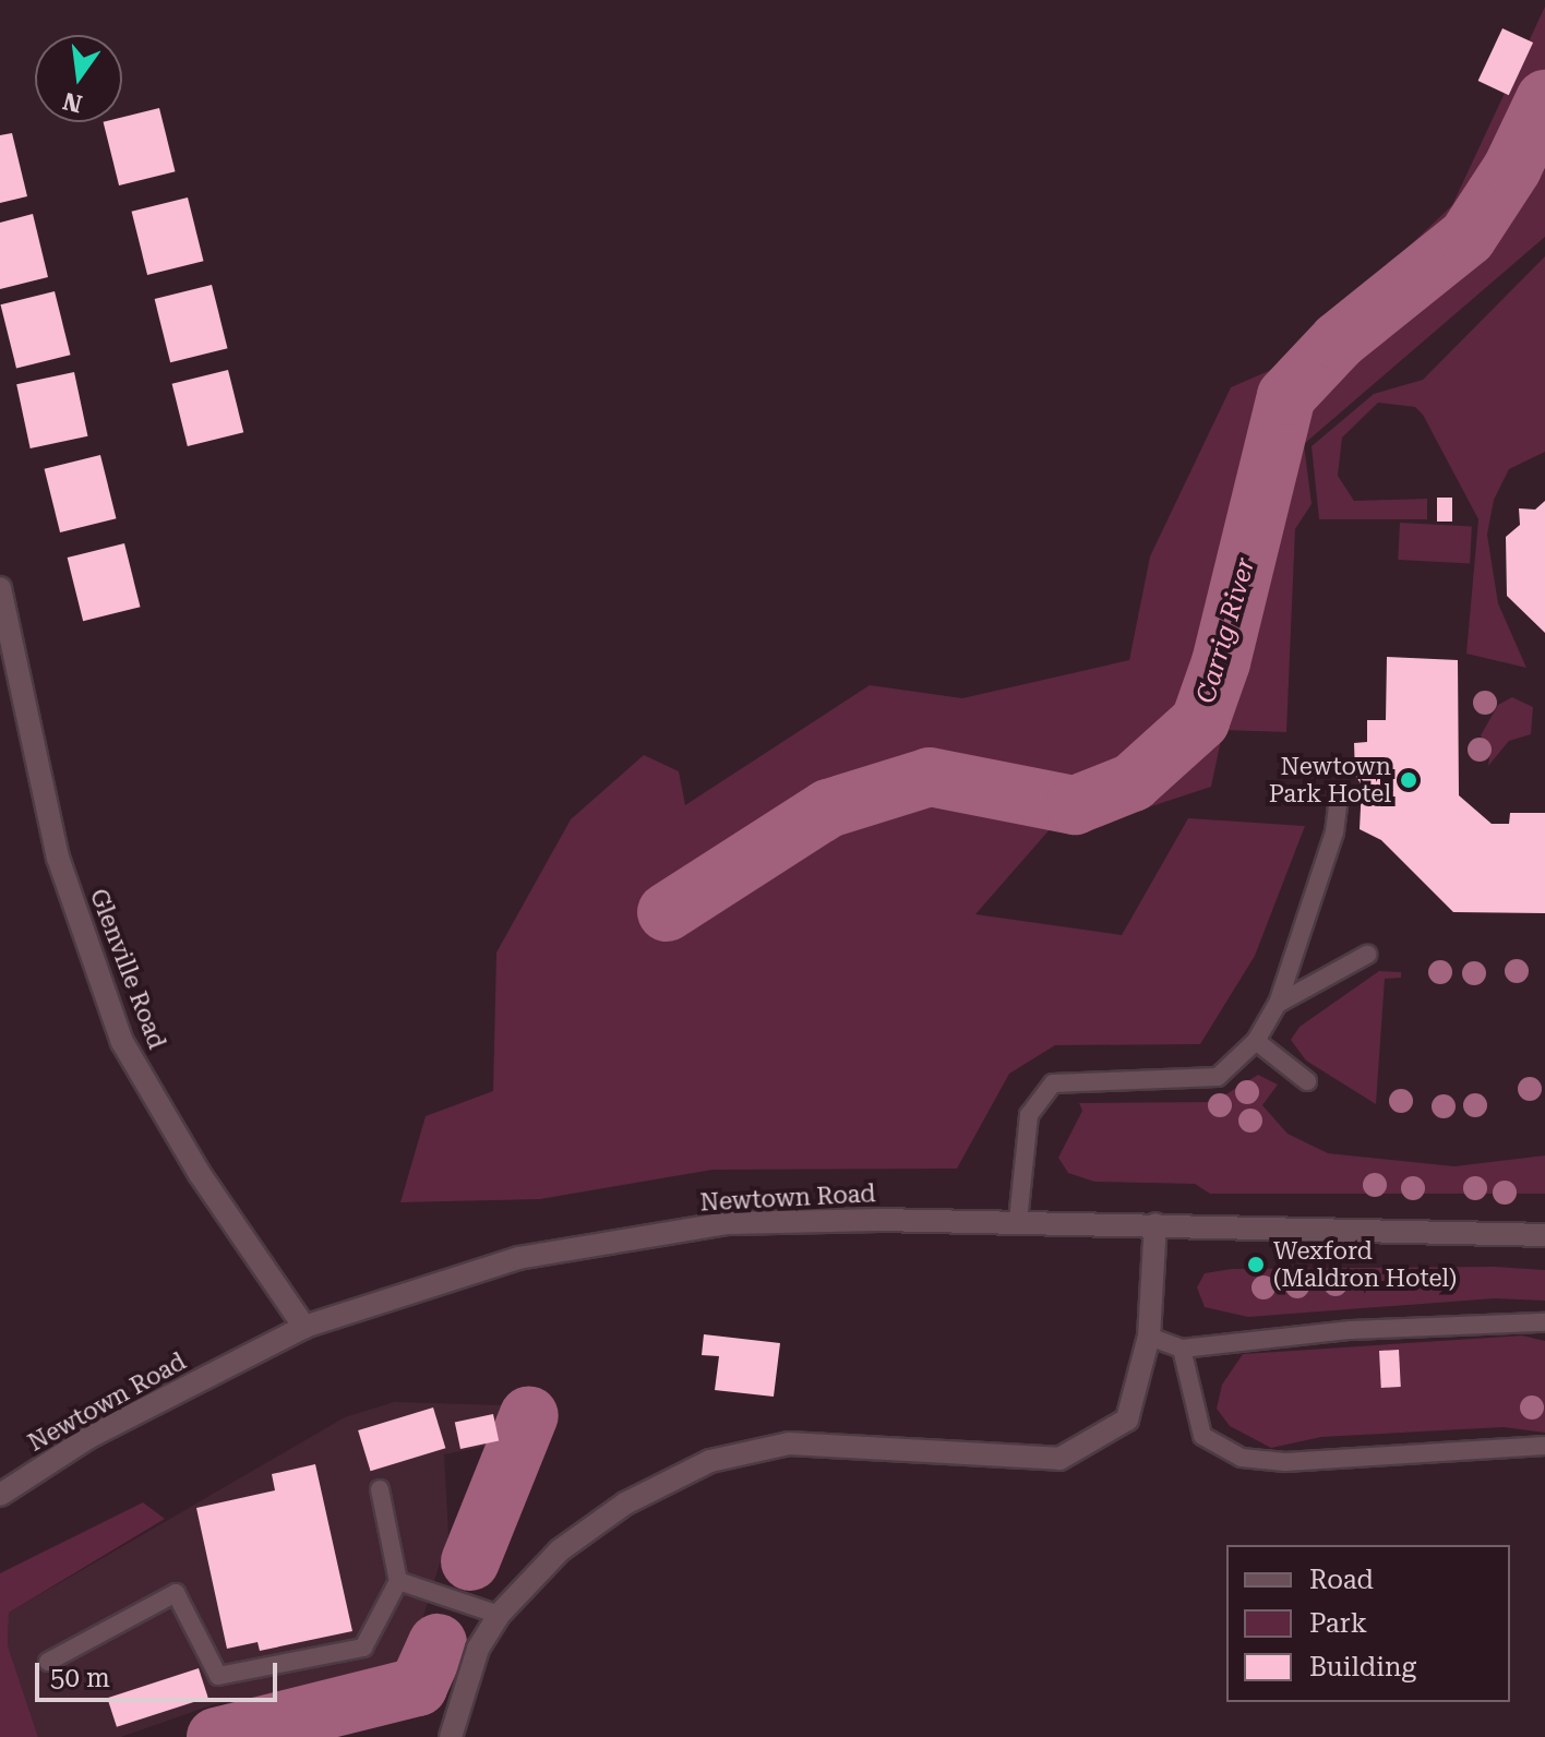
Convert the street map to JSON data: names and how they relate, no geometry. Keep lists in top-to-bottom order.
{
  "streets": {
    "street": ["Glenville Road", "Newtown Road"]
  },
  "crossings": [
    ["Glenville Road", "Newtown Road"]
  ],
  "water": ["Carrig River"],
  "places": ["Newtown Park Hotel", "Wexford (Maldron Hotel)"],
  "legend": ["Road", "Park", "Building"],
  "scale_bar": "50 m",
  "north": "bottom"
}
